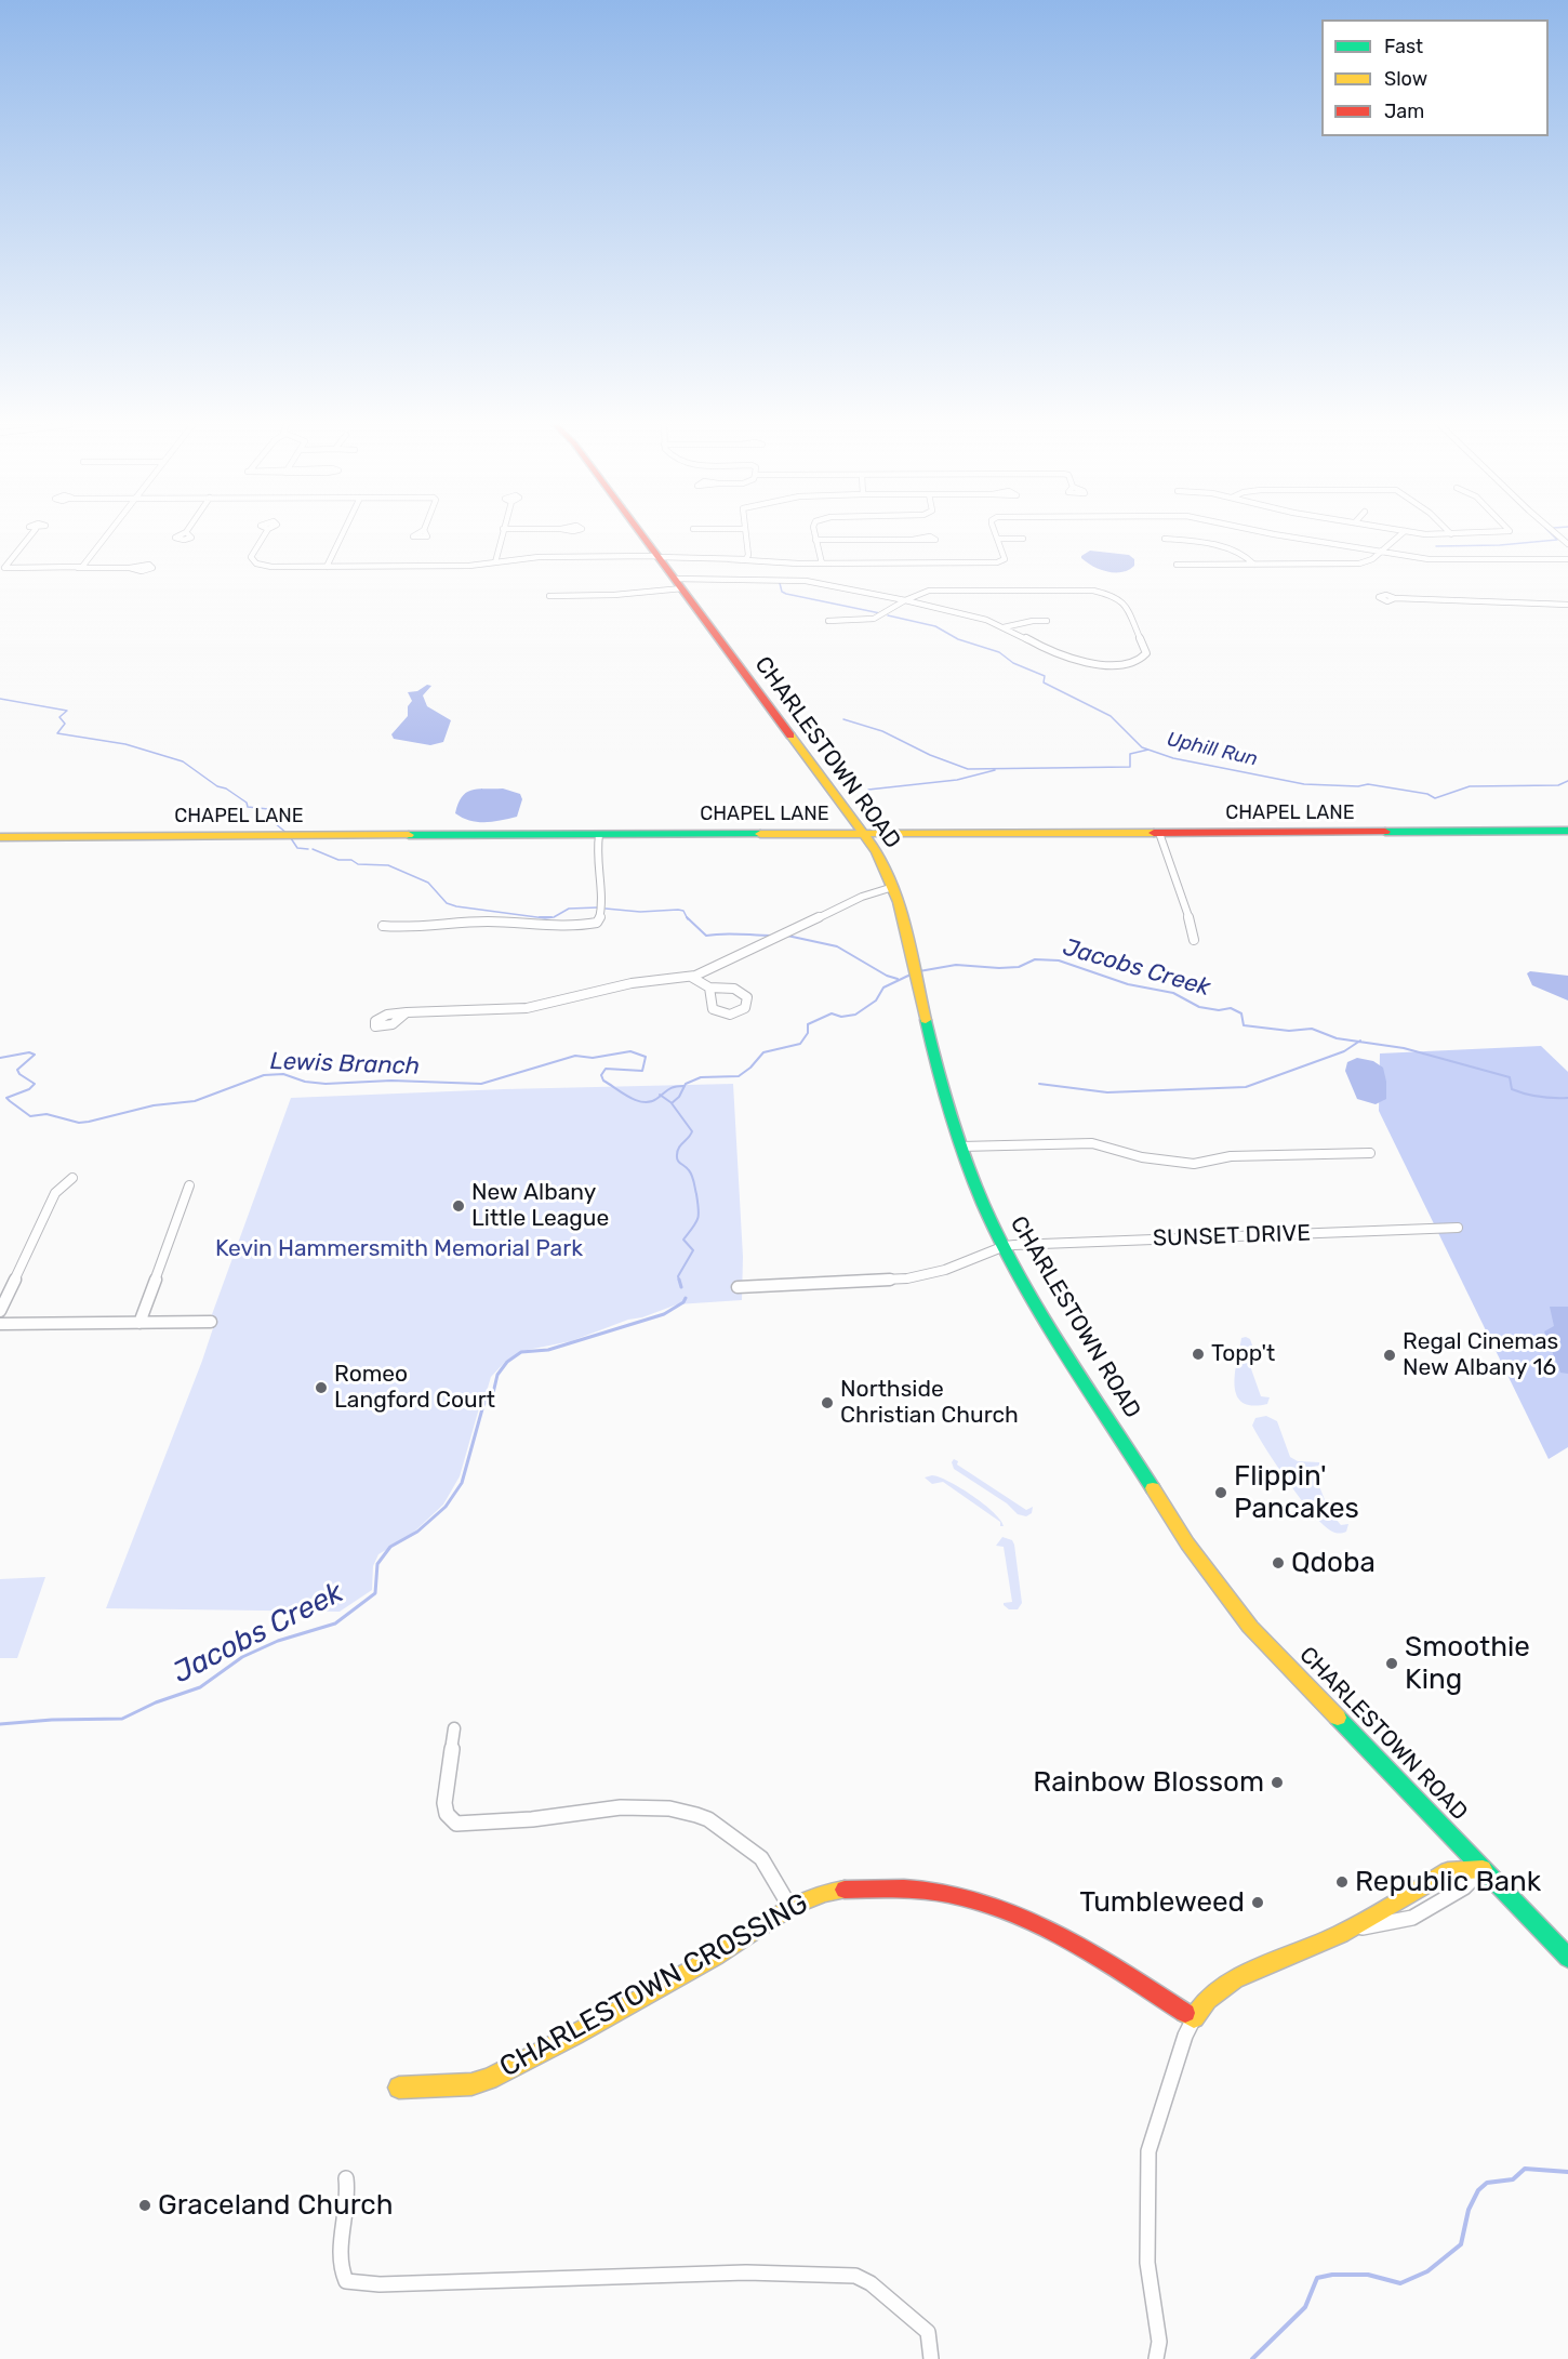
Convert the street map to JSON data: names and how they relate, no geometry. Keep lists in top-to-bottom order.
{
  "streets": {
    "main road": ["CHARLESTOWN ROAD", "CHAPEL LANE", "CHARLESTOWN CROSSING"],
    "street": ["SUNSET DRIVE"]
  },
  "crossings": [
    ["CHARLESTOWN ROAD", "CHAPEL LANE"],
    ["CHARLESTOWN ROAD", "SUNSET DRIVE"]
  ],
  "water": ["Uphill Run", "Jacobs Creek", "Lewis Branch"],
  "parks": ["Kevin Hammersmith Memorial Park"],
  "places": [
    "New Albany Little League",
    "Topp't",
    "Regal Cinemas New Albany 16",
    "Romeo Langford Court",
    "Northside Christian Church",
    "Flippin' Pancakes",
    "Qdoba",
    "Smoothie King",
    "Rainbow Blossom",
    "Republic Bank",
    "Tumbleweed",
    "Graceland Church"
  ],
  "legend": ["Fast", "Slow", "Jam"]
}
